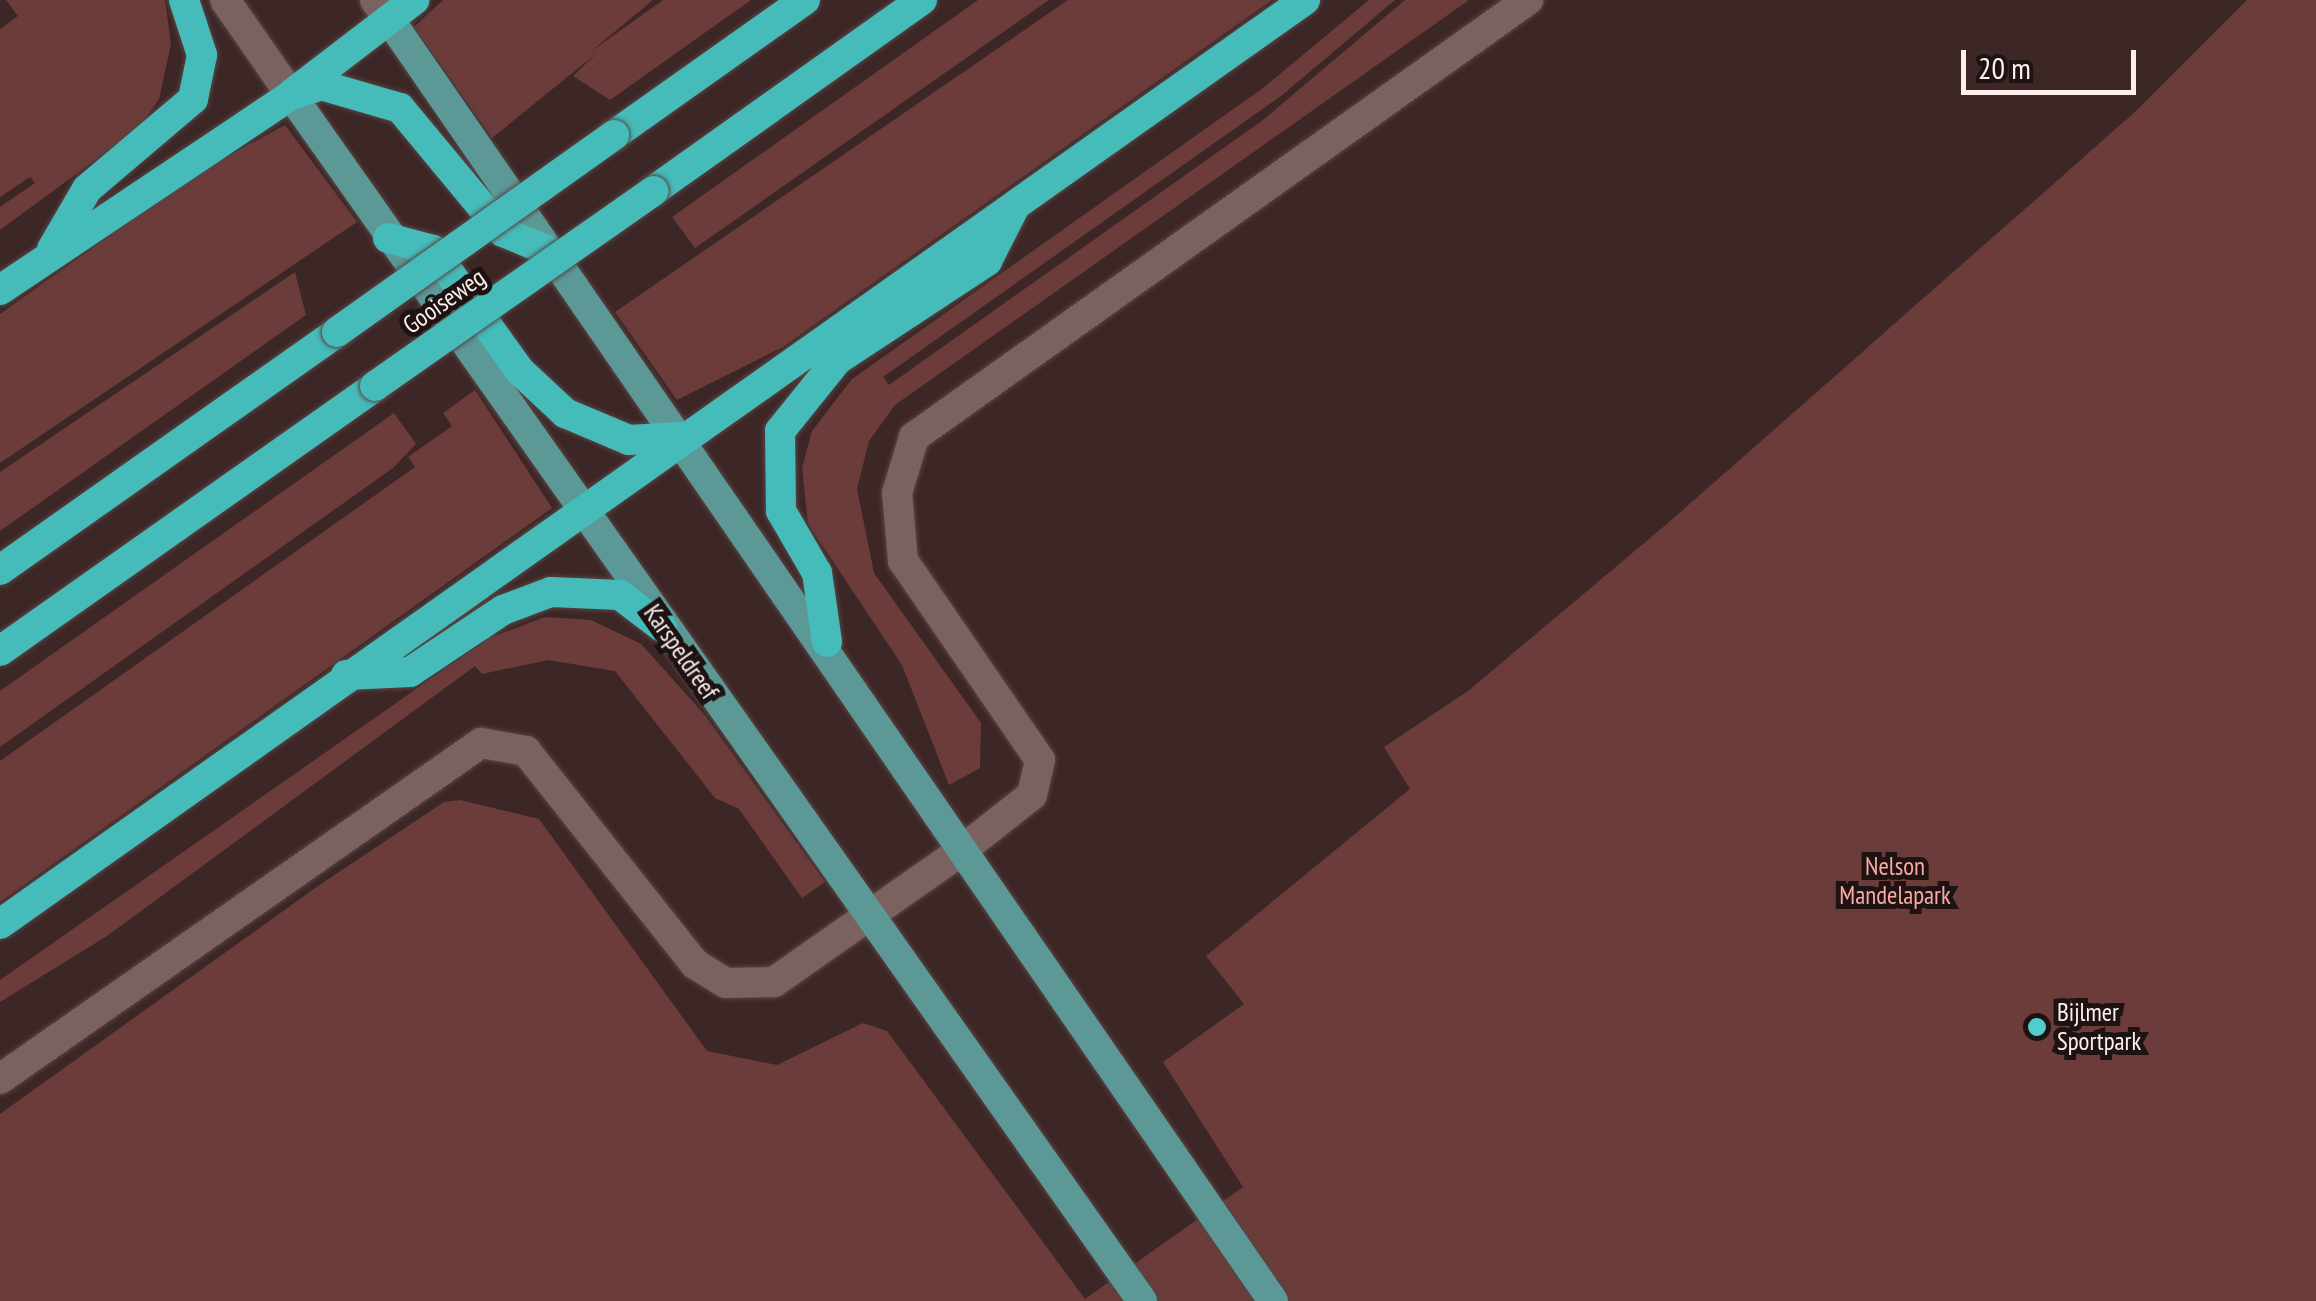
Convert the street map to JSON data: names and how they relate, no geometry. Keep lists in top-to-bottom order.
{
  "streets": {
    "highway": ["Gooiseweg"],
    "main road": ["Karspeldreef"]
  },
  "parks": ["Nelson Mandelapark"],
  "places": ["Bijlmer Sportpark"],
  "scale_bar": "20 m"
}
